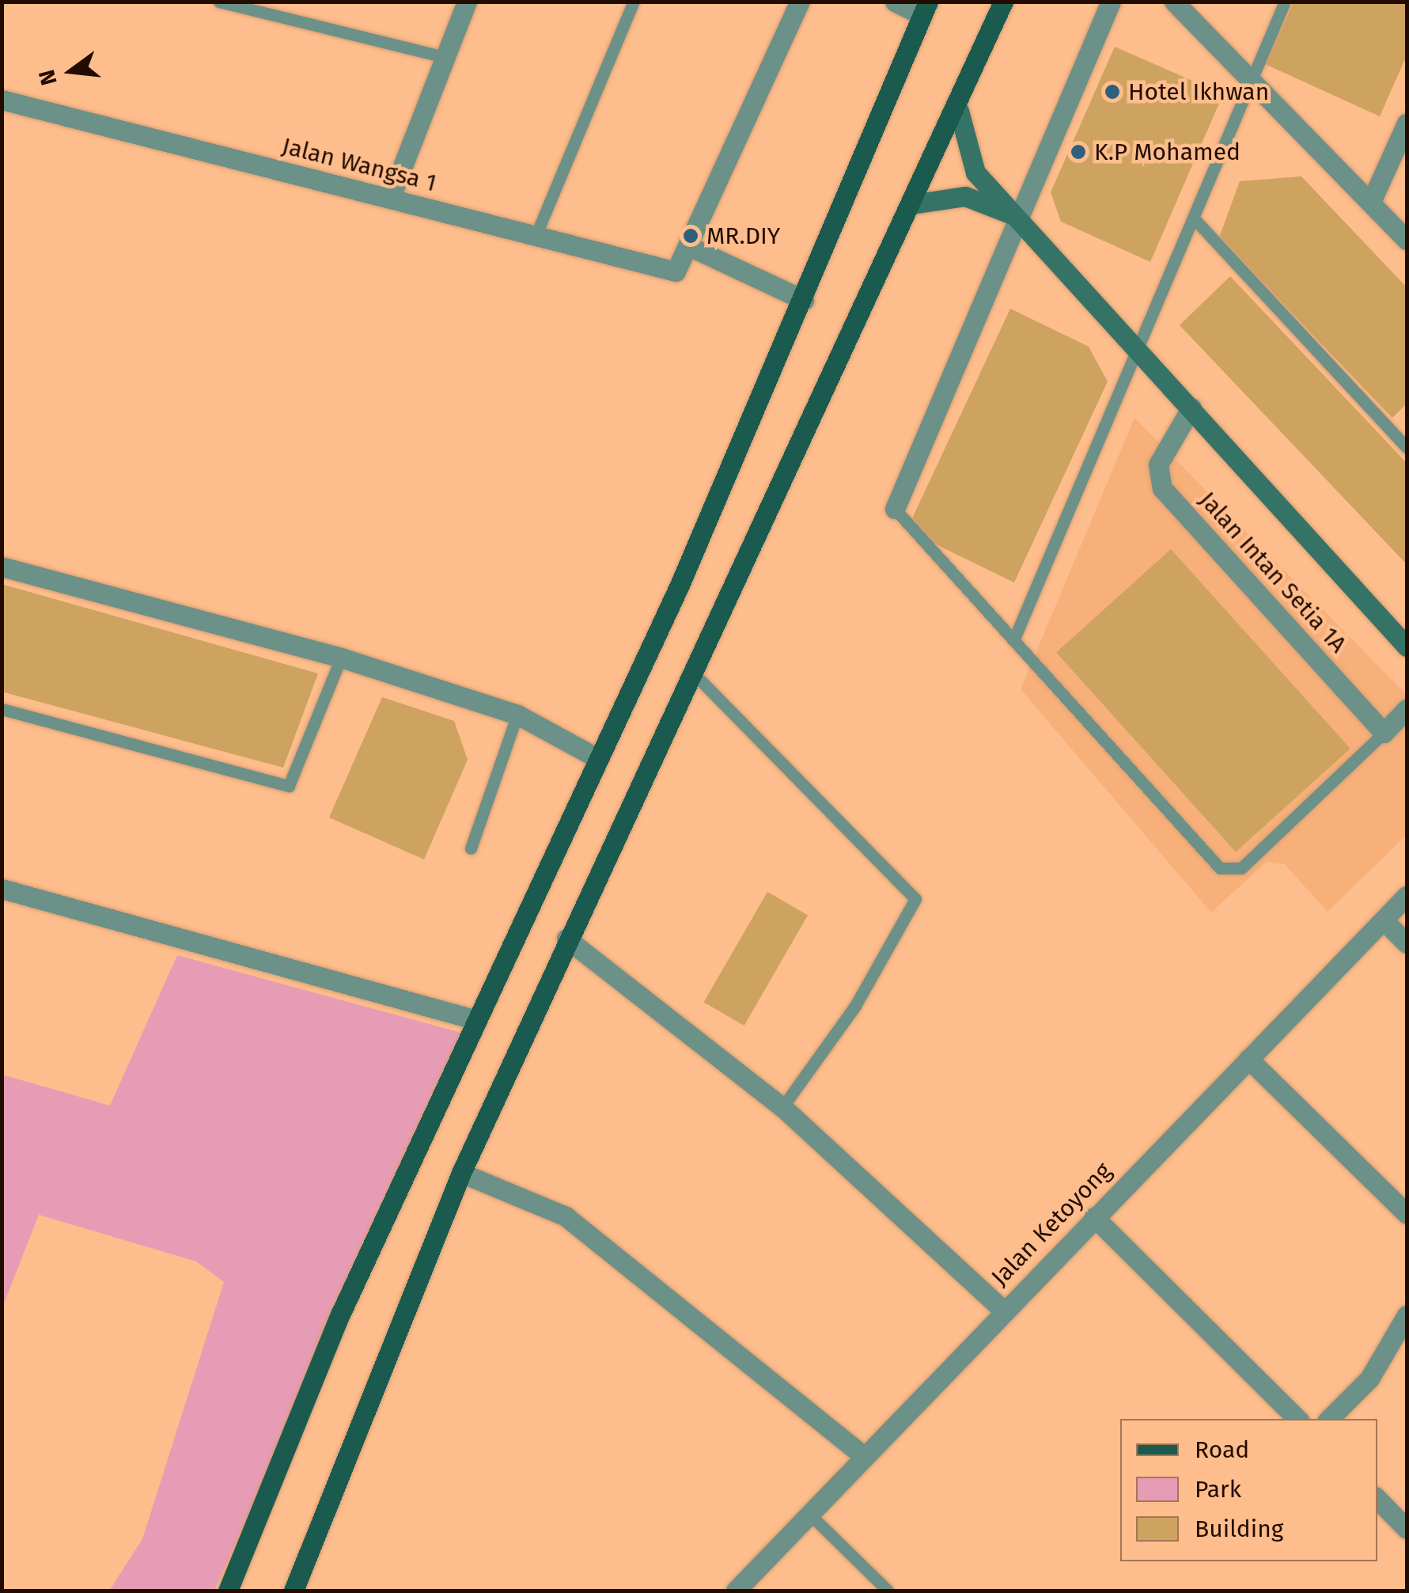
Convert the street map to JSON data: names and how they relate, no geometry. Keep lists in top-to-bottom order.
{
  "streets": {
    "street": ["Jalan Wangsa 1", "Jalan Intan Setia 1A", "Jalan Ketoyong"]
  },
  "places": ["Hotel Ikhwan", "K.P Mohamed", "MR.DIY"],
  "legend": ["Road", "Park", "Building"],
  "north": "left"
}
